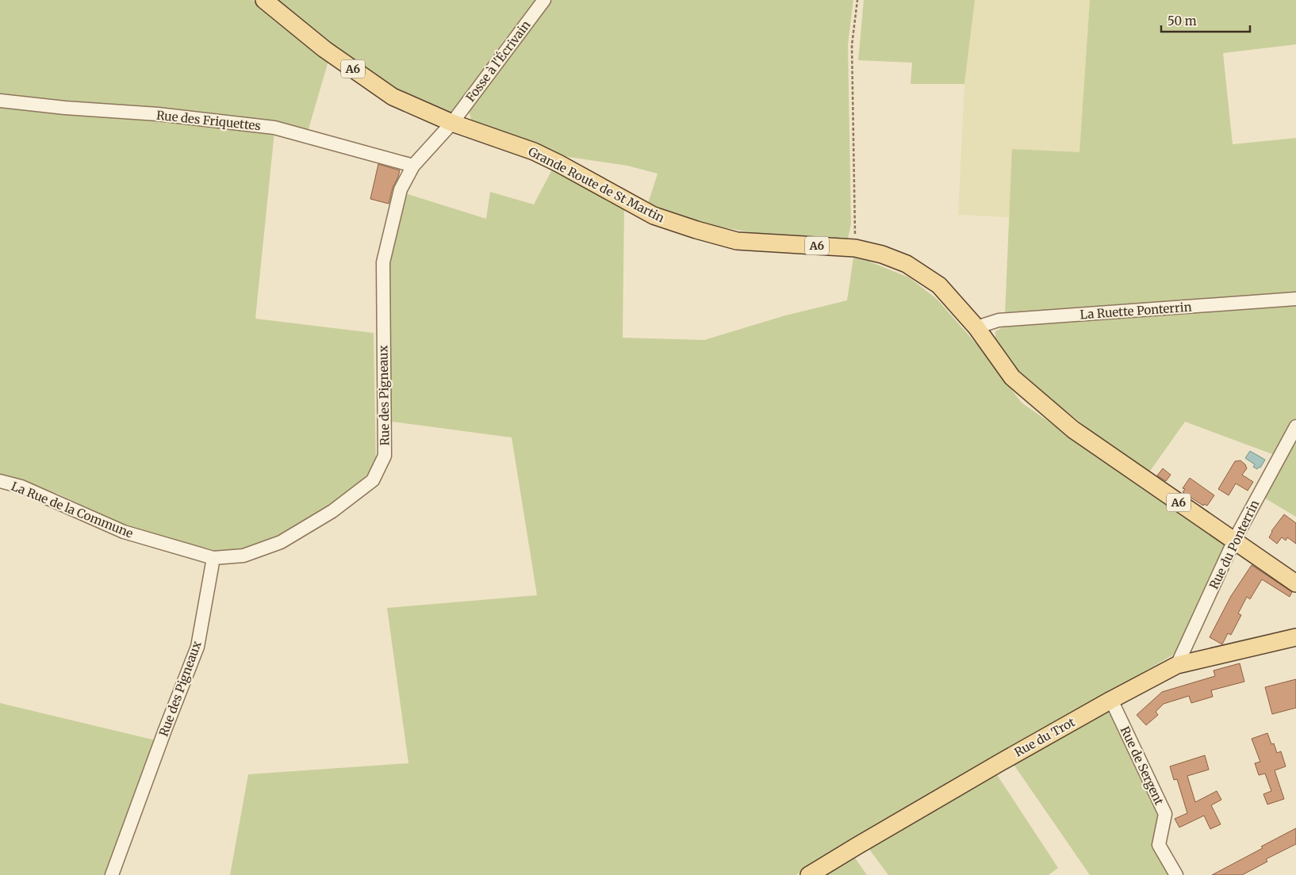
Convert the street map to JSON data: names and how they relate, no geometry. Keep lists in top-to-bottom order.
{
  "streets": {
    "main road": ["A6", "Grande Route de St Martin", "Rue du Trot"],
    "street": [
      "Fosse à l'Écrivain",
      "Rue des Friquettes",
      "La Ruette Ponterrin",
      "Rue des Pigneaux",
      "La Rue de la Commune",
      "Rue du Ponterrin",
      "Rue de Sergent"
    ]
  },
  "crossings": [
    ["Fosse à l'Écrivain", "Grande Route de St Martin"],
    ["Fosse à l'Écrivain", "Rue des Pigneaux"],
    ["A6", "Grande Route de St Martin"],
    ["A6", "Rue du Ponterrin"],
    ["Rue des Friquettes", "Rue des Pigneaux"],
    ["Grande Route de St Martin", "La Ruette Ponterrin"],
    ["Grande Route de St Martin", "Rue des Pigneaux"],
    ["Grande Route de St Martin", "Rue du Ponterrin"],
    ["Rue des Pigneaux", "La Rue de la Commune"],
    ["Rue du Ponterrin", "Rue du Trot"],
    ["Rue du Trot", "Rue de Sergent"]
  ],
  "scale_bar": "50 m"
}
